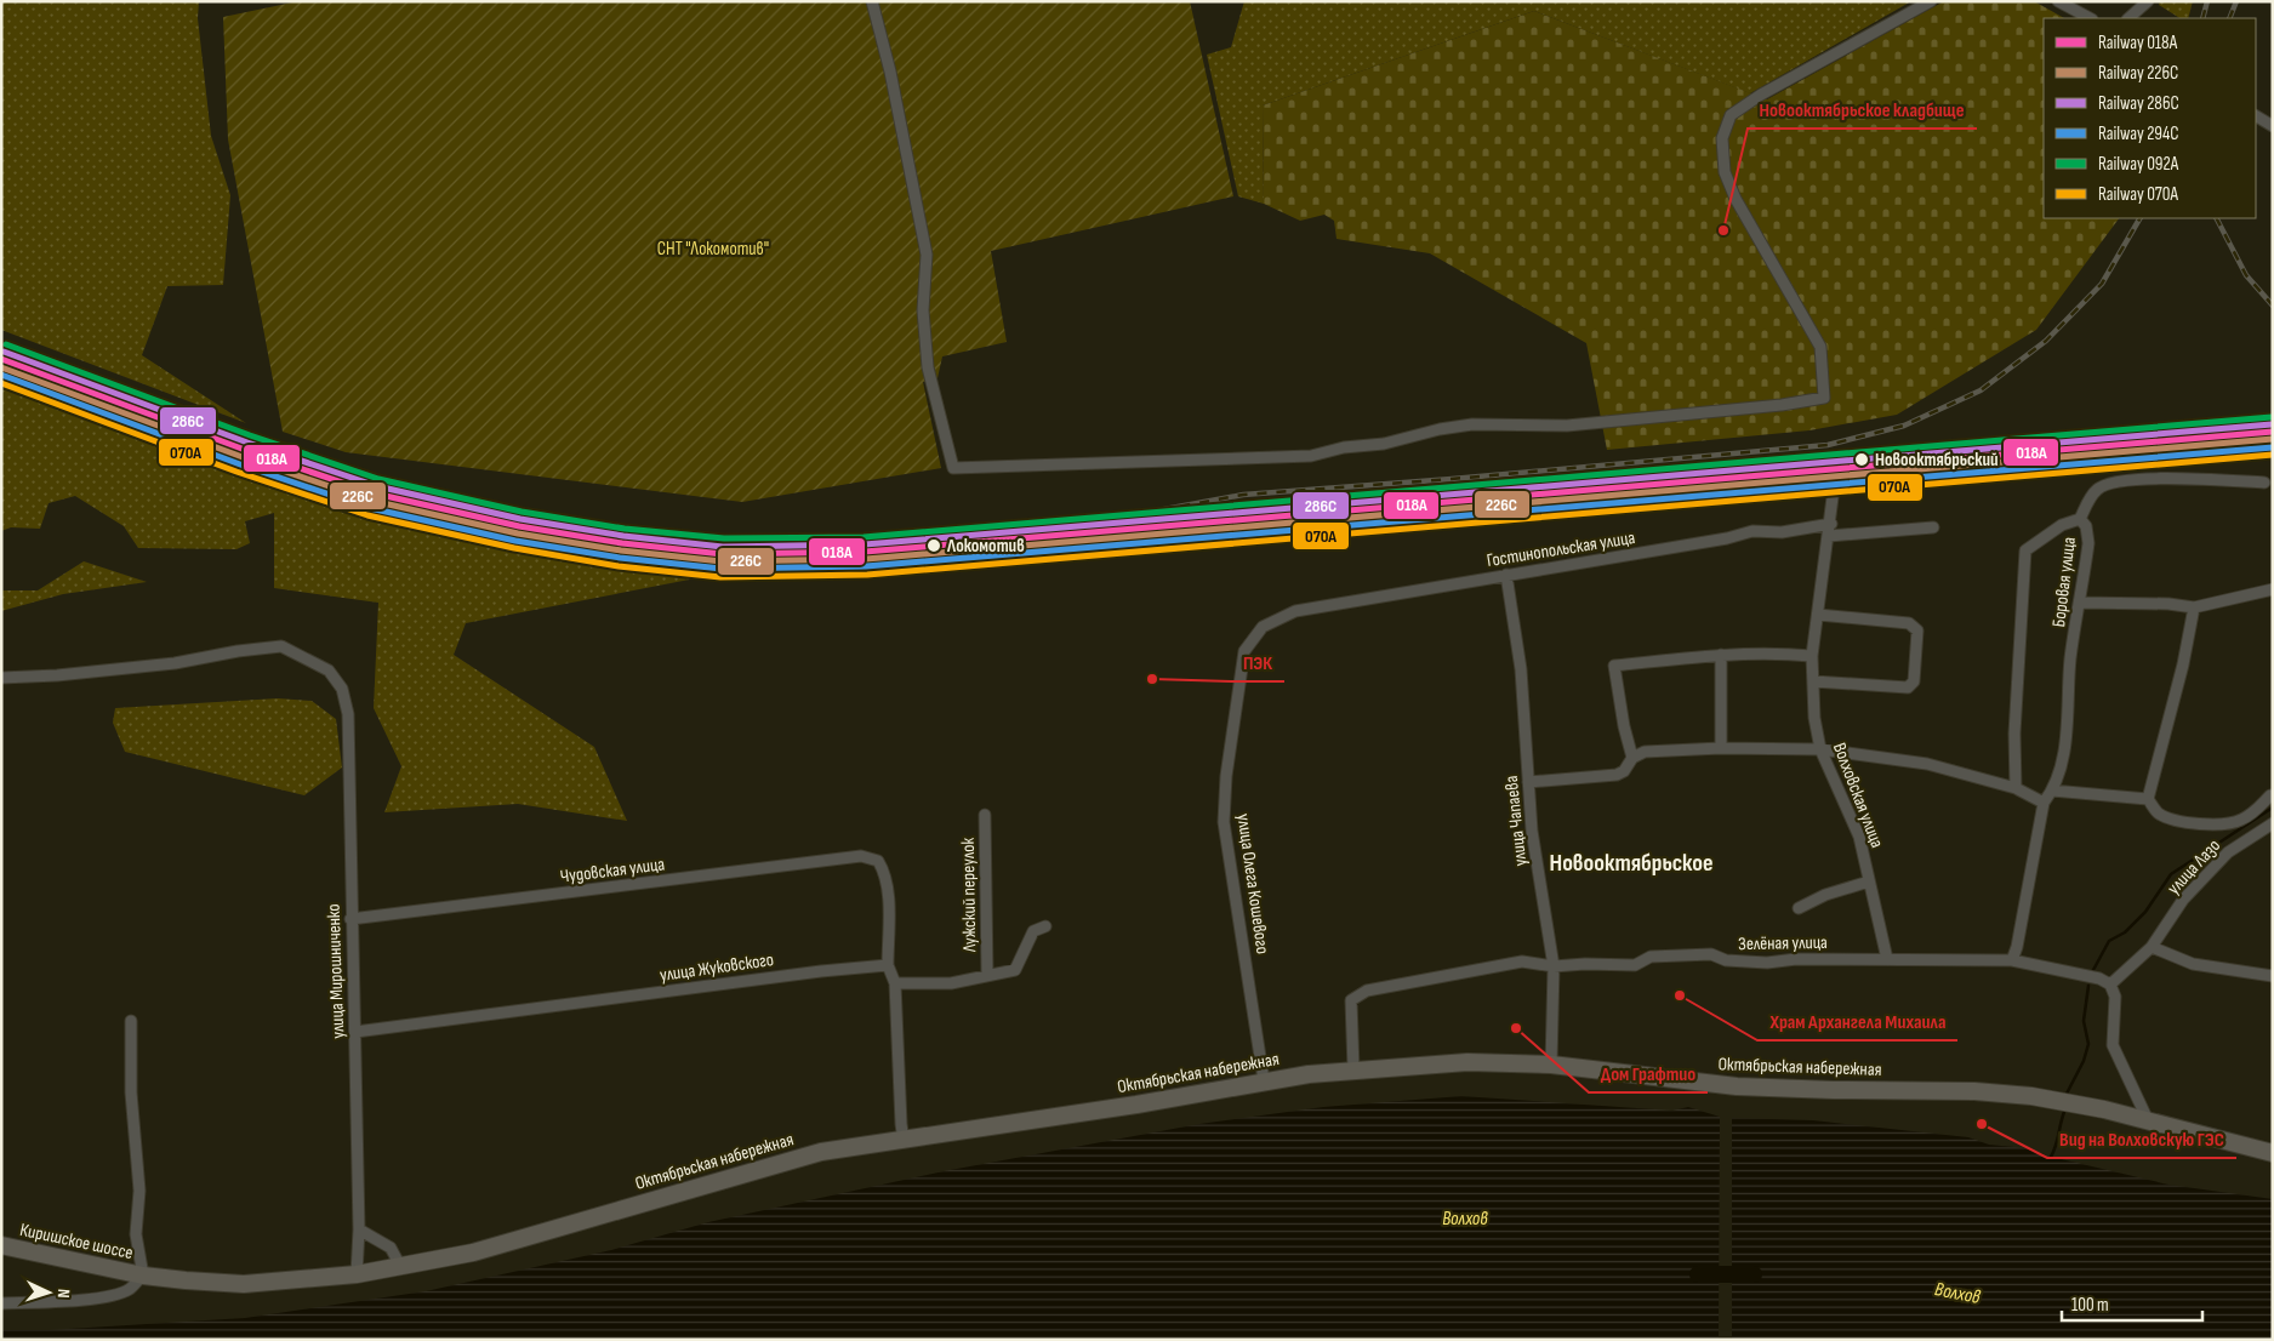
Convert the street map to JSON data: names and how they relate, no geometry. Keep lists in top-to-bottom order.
{
  "streets": {
    "main road": ["Октябрьская набережная", "Киришское шоссе"],
    "street": [
      "Гостинопольская улица",
      "Боровая улица",
      "Волховская улица",
      "улица Чапаева",
      "улица Лазо",
      "Чудовская улица",
      "улица Олега Кошевого",
      "Лужский переулок",
      "Зелёная улица",
      "улица Жуковского",
      "улица Мирошниченко"
    ]
  },
  "crossings": [
    ["Гостинопольская улица", "Волховская улица"],
    ["Гостинопольская улица", "улица Чапаева"],
    ["Гостинопольская улица", "улица Олега Кошевого"],
    ["Волховская улица", "Зелёная улица"],
    ["улица Чапаева", "Зелёная улица"],
    ["улица Чапаева", "Октябрьская набережная"],
    ["Чудовская улица", "улица Жуковского"],
    ["Чудовская улица", "улица Мирошниченко"],
    ["улица Олега Кошевого", "Октябрьская набережная"],
    ["Зелёная улица", "Октябрьская набережная"],
    ["улица Жуковского", "улица Мирошниченко"],
    ["улица Мирошниченко", "Октябрьская набережная"],
    ["Октябрьская набережная", "Киришское шоссе"]
  ],
  "districts": ["Новооктябрьское"],
  "water": ["Волхов"],
  "parks": ["СНТ \"Локомотив\""],
  "places": [
    "Новооктябрьское кладбище",
    "Новооктябрьский",
    "Локомотив",
    "ПЭК",
    "Храм Архангела Михаила",
    "Дом Графтио",
    "Вид на Волховскую ГЭС"
  ],
  "lines": [
    "rail line 092А",
    "rail line 286С",
    "rail line 018А",
    "rail line 226С",
    "rail line 294С",
    "rail line 070А"
  ],
  "legend": [
    "Railway 018А",
    "Railway 226С",
    "Railway 286С",
    "Railway 294С",
    "Railway 092А",
    "Railway 070А"
  ],
  "scale_bar": "100 m",
  "north": "right"
}
